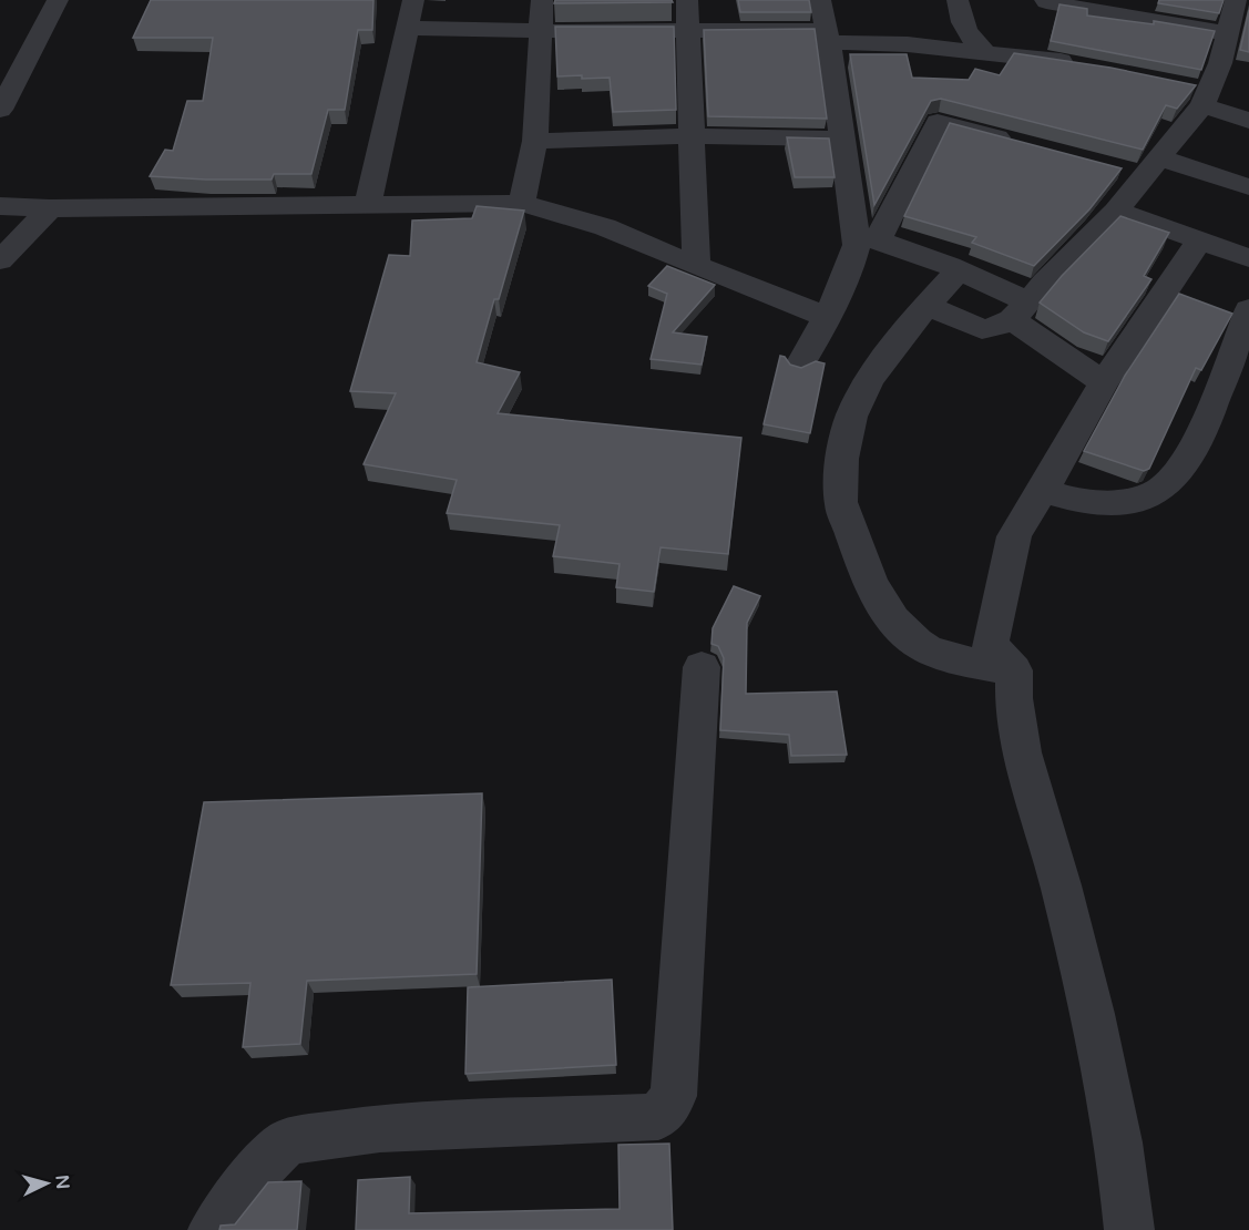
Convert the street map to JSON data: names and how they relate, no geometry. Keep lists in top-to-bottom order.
{
  "north": "right"
}
